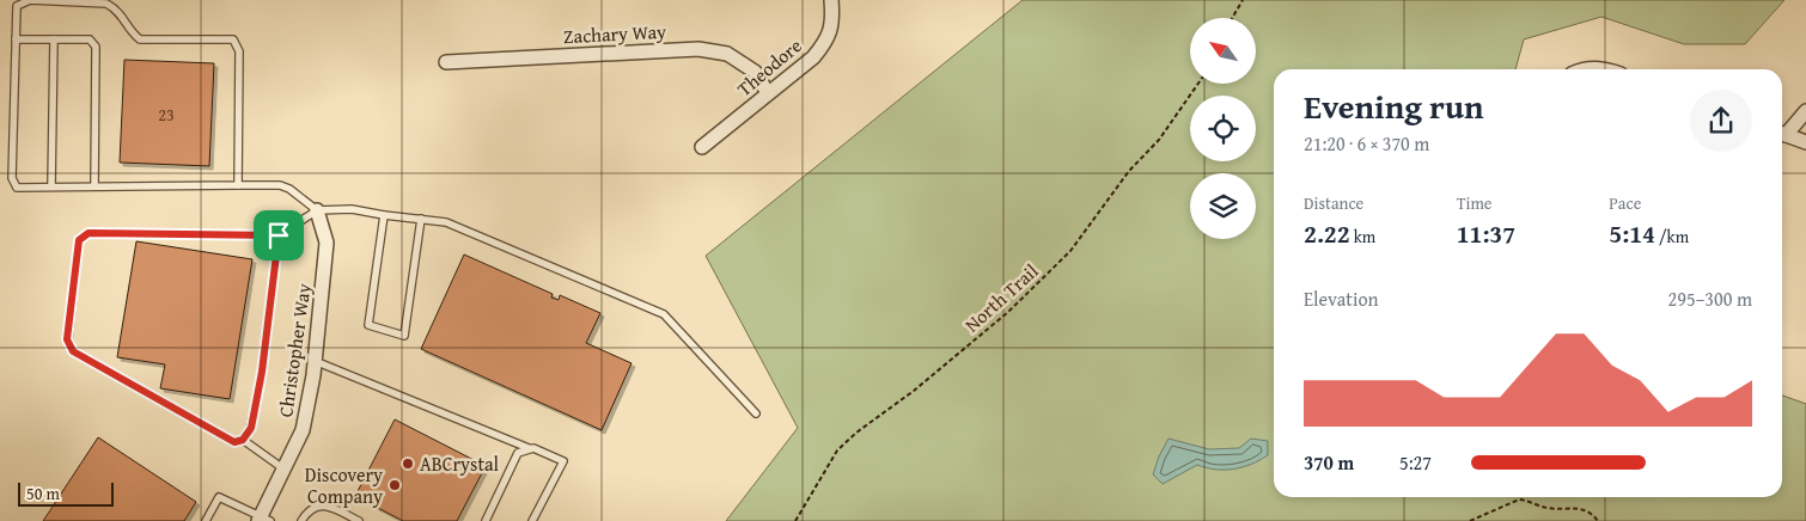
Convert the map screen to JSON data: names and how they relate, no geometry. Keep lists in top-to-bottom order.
{
  "streets": {
    "street": ["Zachary Way", "Theodore", "Christopher Way"],
    "path": ["North Trail"]
  },
  "crossings": [
    ["Zachary Way", "Theodore"]
  ],
  "places": ["ABCrystal", "Discovery Company"],
  "house_numbers": ["23"],
  "scale_bar": "50 m",
  "north": "top left",
  "page": {
    "heading": ["Evening run", "21:20 · 6 × 370 m"],
    "stats": [
      ["Distance", "2.22 km"],
      ["Time", "11:37"],
      ["Pace", "5:14 /km"]
    ],
    "chart": ["Elevation", "295–300 m"],
    "list": [
      {
        "name": "370 m",
        "note": "5:27"
      }
    ],
    "scale": "50 m"
  }
}
